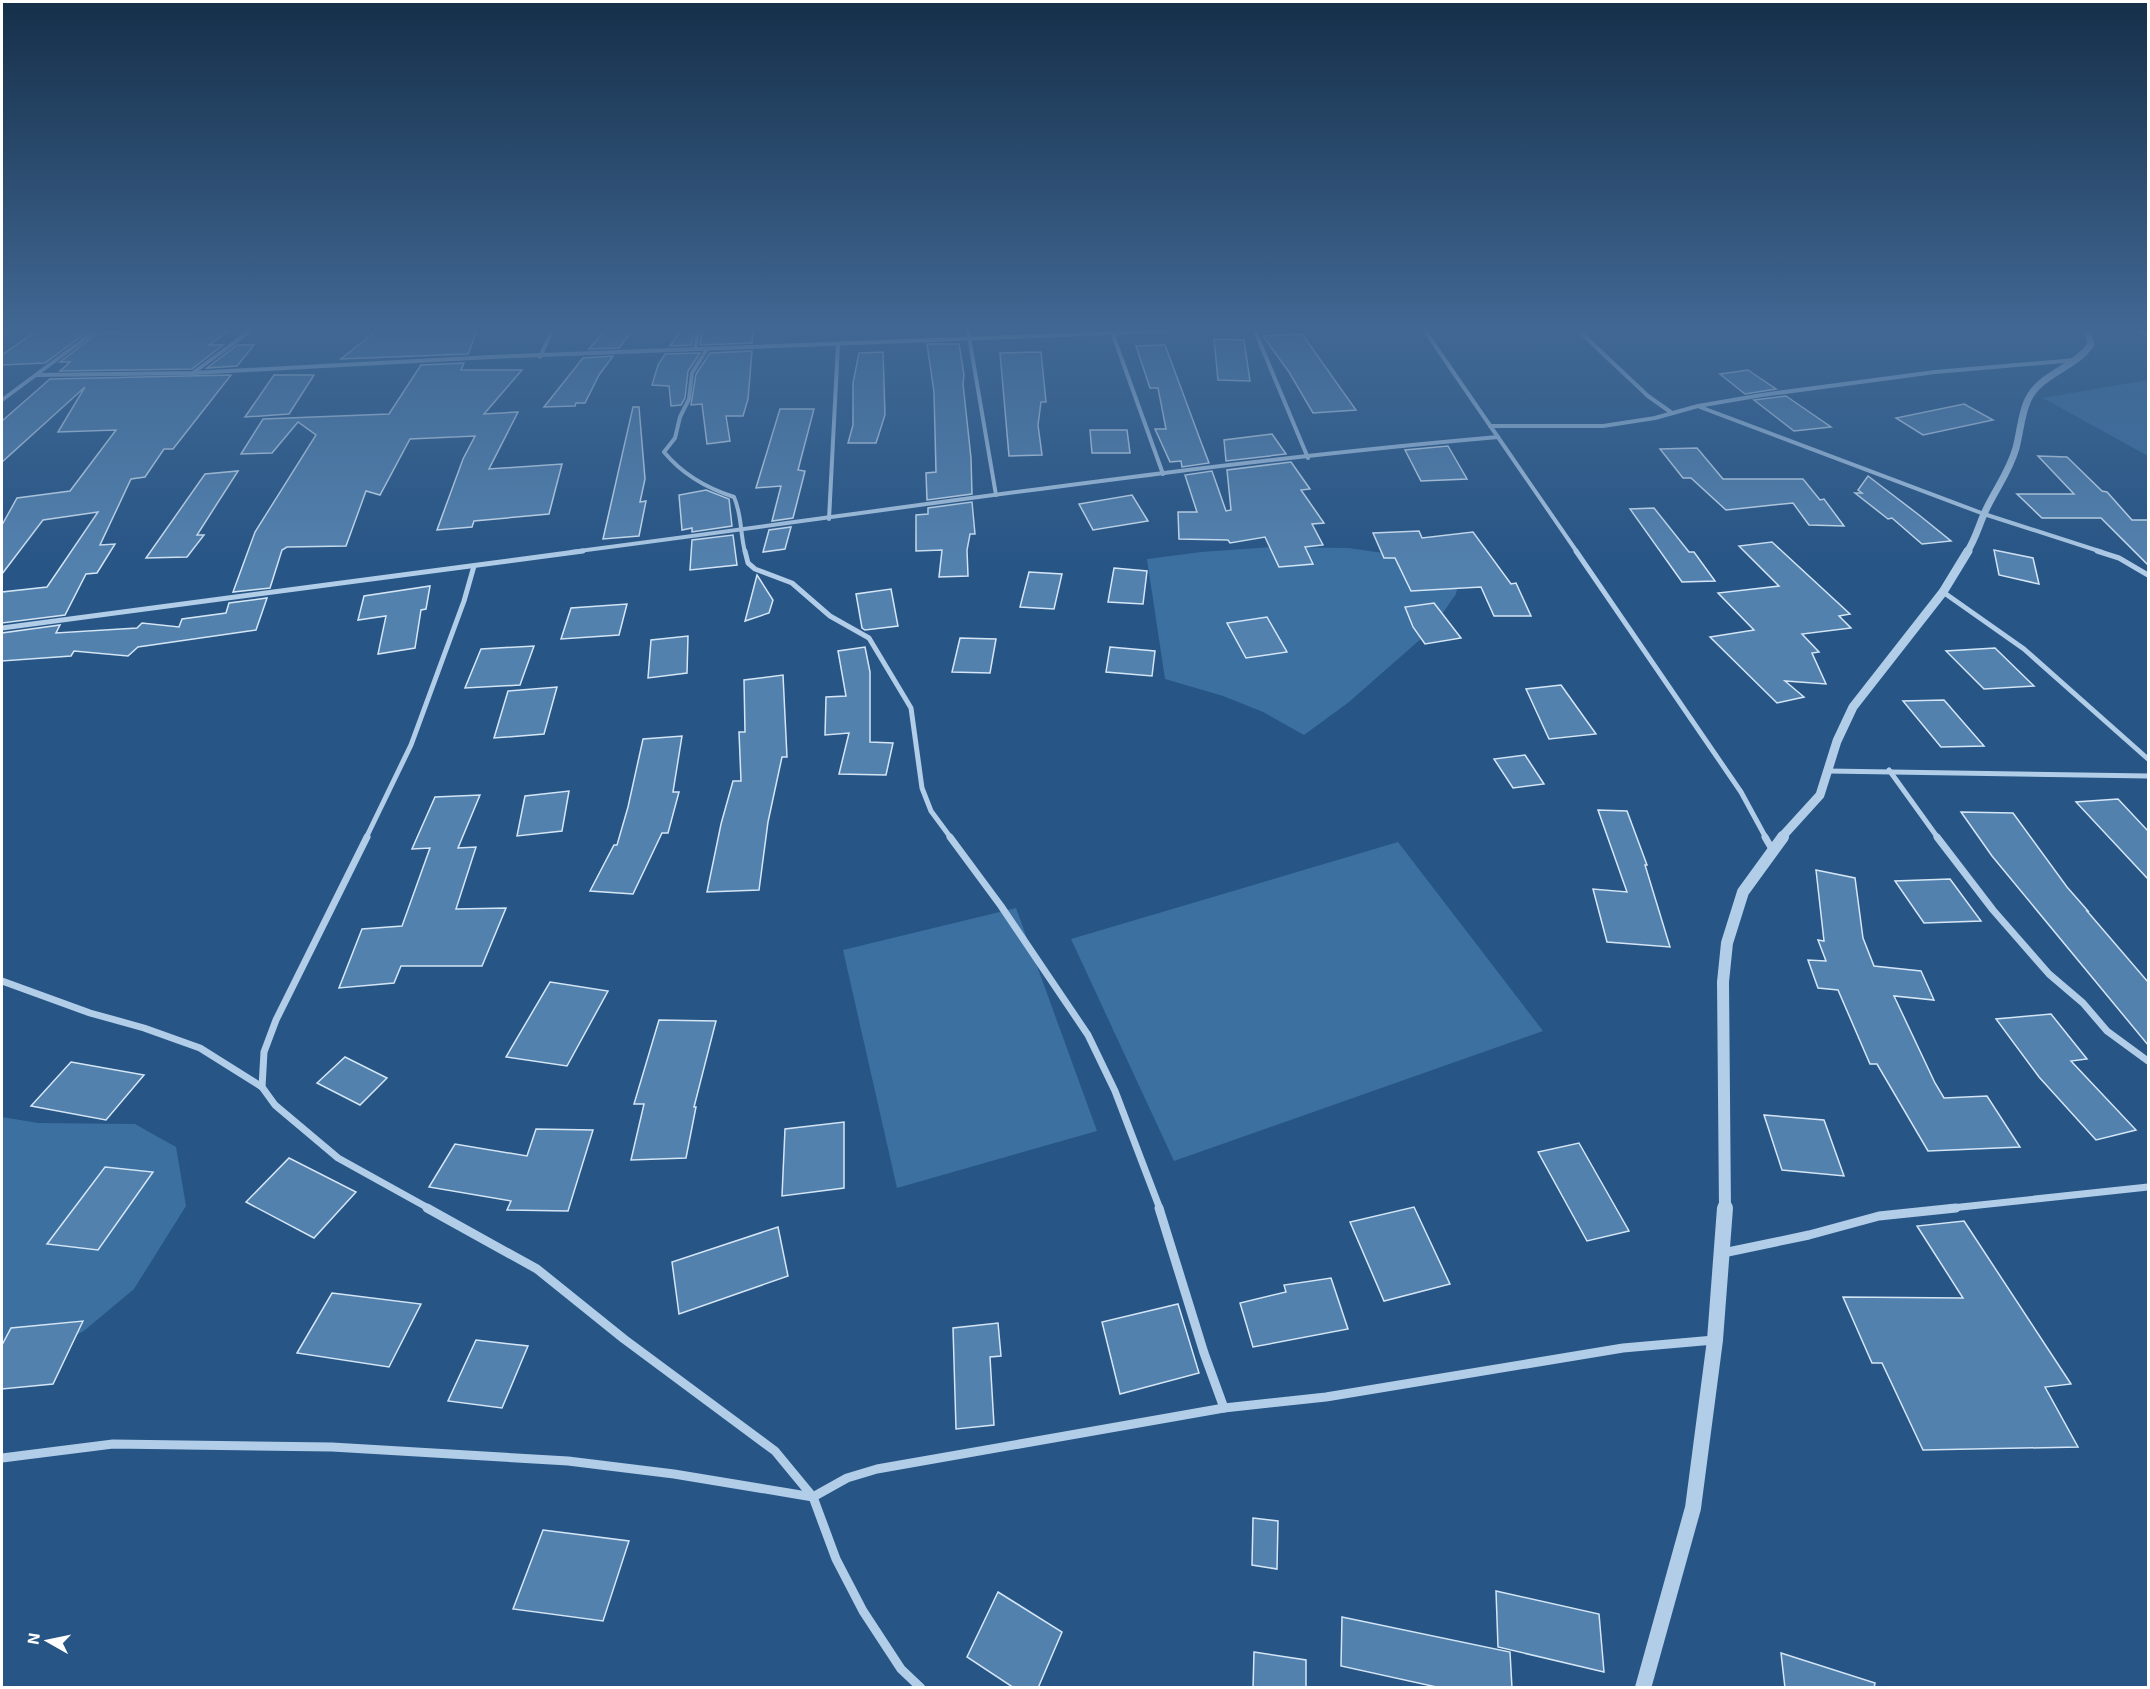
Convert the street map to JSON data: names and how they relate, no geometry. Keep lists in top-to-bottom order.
{
  "north": "left"
}
